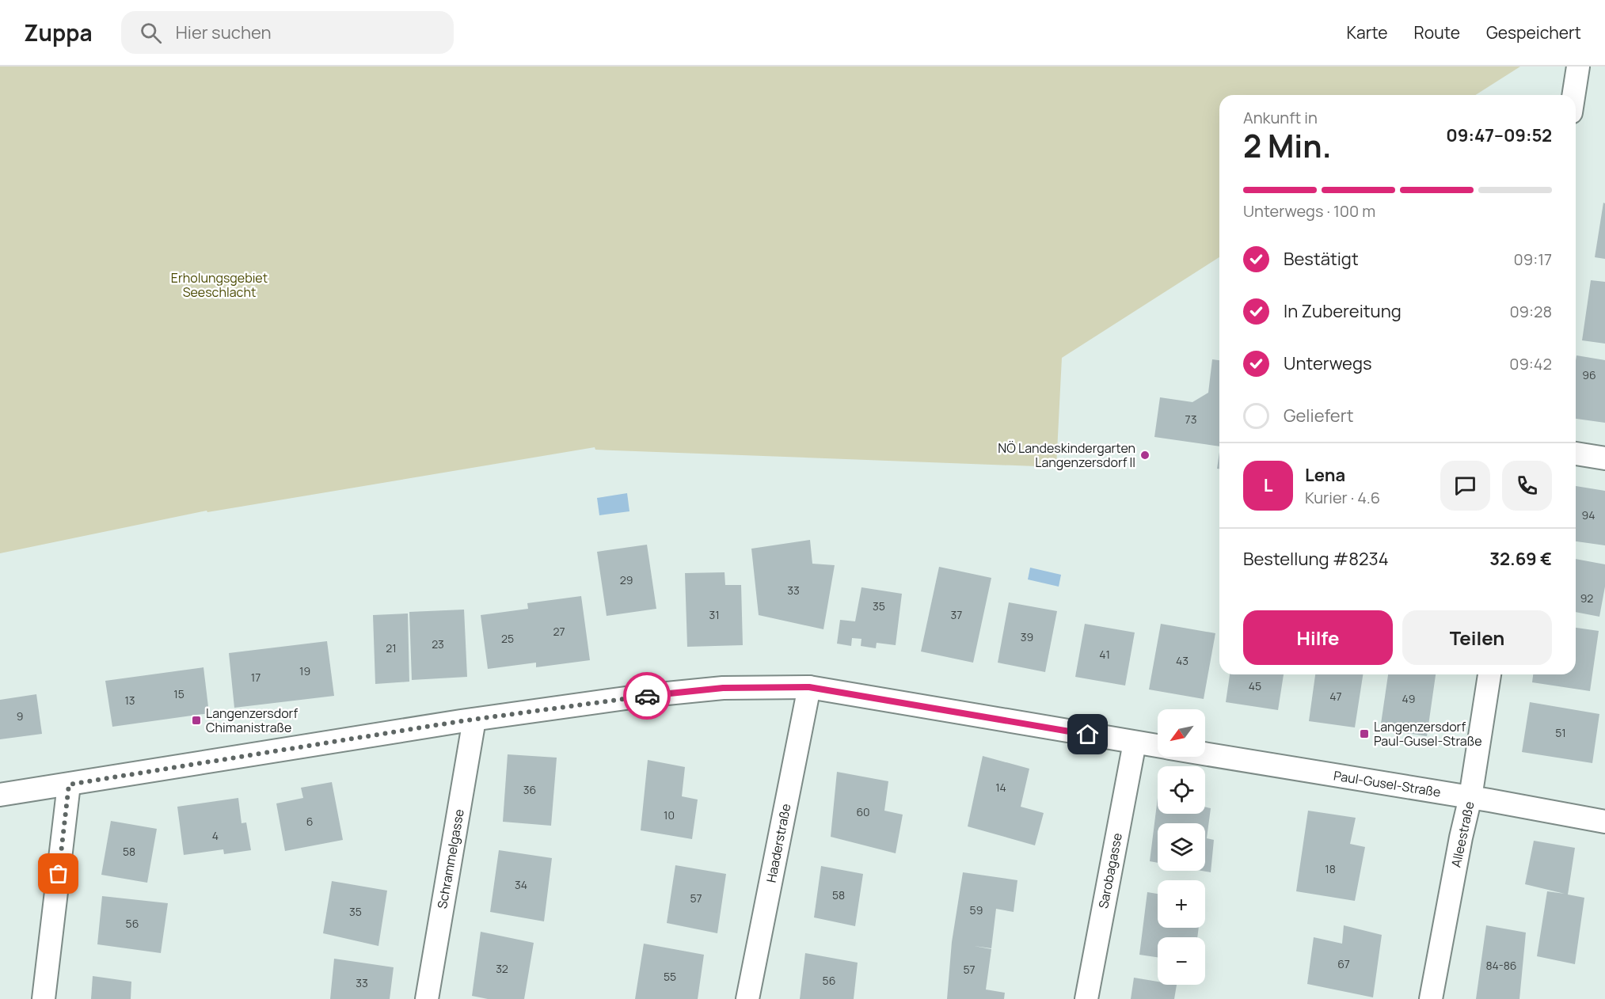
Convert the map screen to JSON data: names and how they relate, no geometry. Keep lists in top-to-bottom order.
{
  "streets": {
    "street": [
      "Paul-Gusel-Straße",
      "Alleestraße",
      "Haaderstraße",
      "Schrammelgasse",
      "Sarobagasse"
    ]
  },
  "crossings": [
    ["Paul-Gusel-Straße", "Alleestraße"],
    ["Paul-Gusel-Straße", "Haaderstraße"],
    ["Paul-Gusel-Straße", "Schrammelgasse"],
    ["Paul-Gusel-Straße", "Sarobagasse"]
  ],
  "parks": ["Erholungsgebiet Seeschlacht"],
  "places": {
    "other": ["NÖ Landeskindergarten Langenzersdorf II"],
    "transit": ["Langenzersdorf Chimanistraße", "Langenzersdorf Paul-Gusel-Straße"]
  },
  "house_numbers": [
    "96",
    "73",
    "94",
    "29",
    "33",
    "92",
    "35",
    "31",
    "37",
    "27",
    "39",
    "25",
    "23",
    "21",
    "41",
    "43",
    "19",
    "17",
    "45",
    "15",
    "47",
    "49",
    "13",
    "9",
    "51",
    "14",
    "36",
    "60",
    "10",
    "6",
    "4",
    "58",
    "18",
    "34",
    "58",
    "57",
    "59",
    "35",
    "56",
    "67",
    "84-86",
    "32",
    "57",
    "55",
    "56",
    "33"
  ],
  "north": "bottom left",
  "page": {
    "header": "Zuppa",
    "search": "Hier suchen",
    "nav": ["Karte", "Route", "Gespeichert"],
    "heading": ["2 Min.", "Ankunft in", "09:47–09:52"],
    "panel": [
      "Lena",
      "Kurier · 4.6",
      "Bestellung #8234",
      "32.69 €"
    ],
    "bar": "Unterwegs · 100 m",
    "list": [
      ["Bestätigt", "09:17"],
      ["In Zubereitung", "09:28"],
      ["Unterwegs", "09:42"],
      "Geliefert"
    ],
    "round": "L",
    "buttons": ["Hilfe", "Teilen"],
    "map_buttons": ["+", "−"]
  }
}
